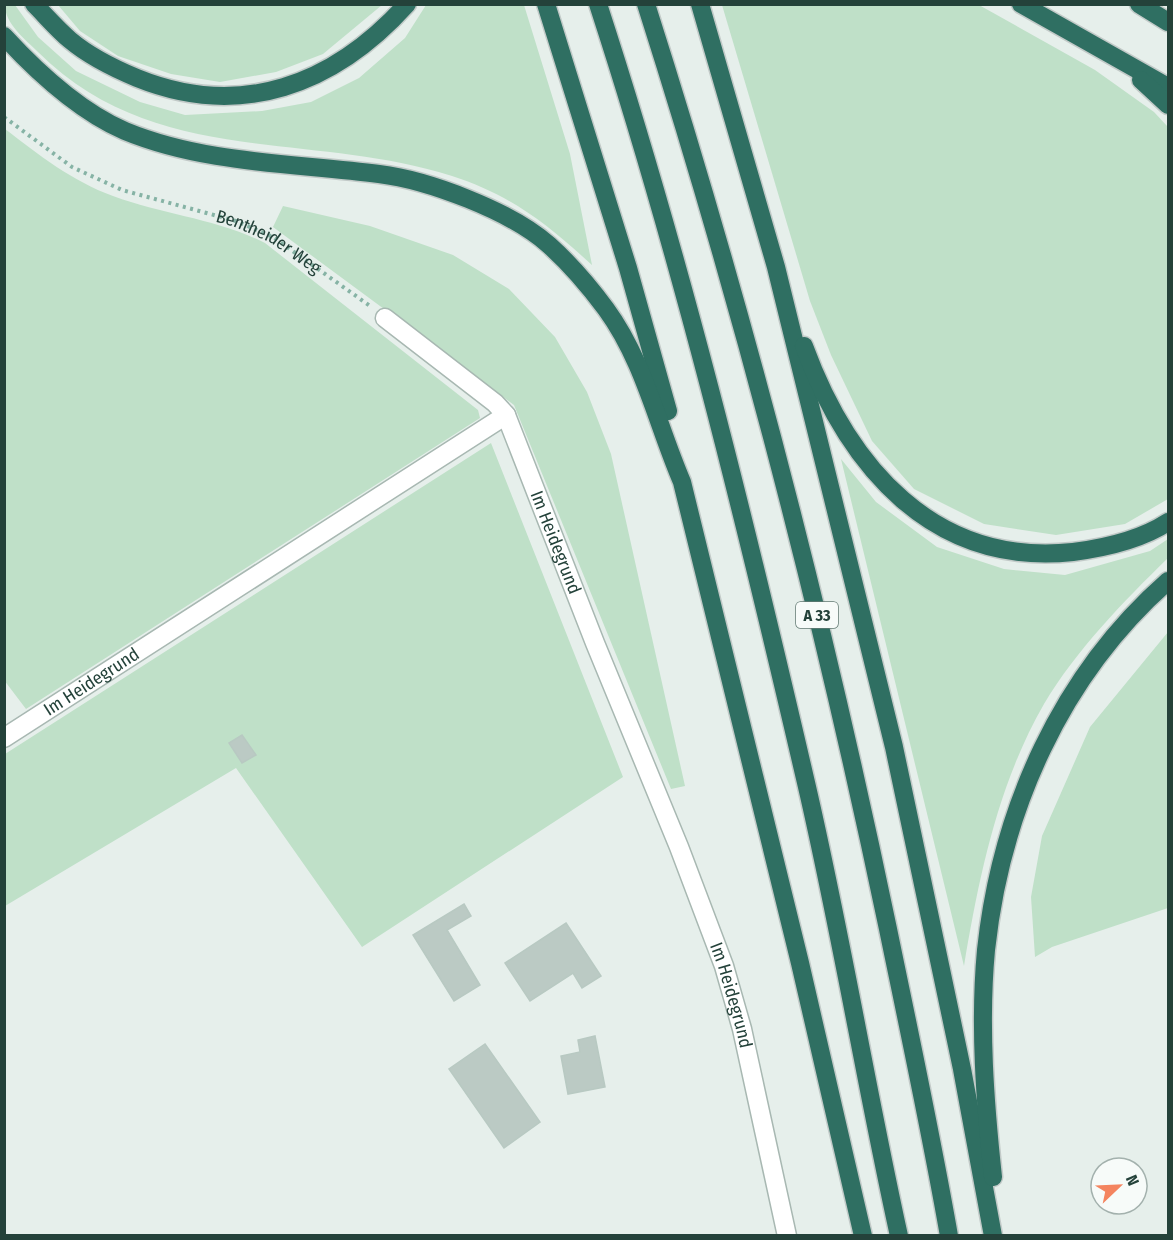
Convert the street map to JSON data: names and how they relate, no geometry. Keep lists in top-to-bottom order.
{
  "streets": {
    "highway": ["A 33"],
    "street": ["Im Heidegrund"],
    "path": ["Bentheider Weg"]
  },
  "north": "top right"
}
